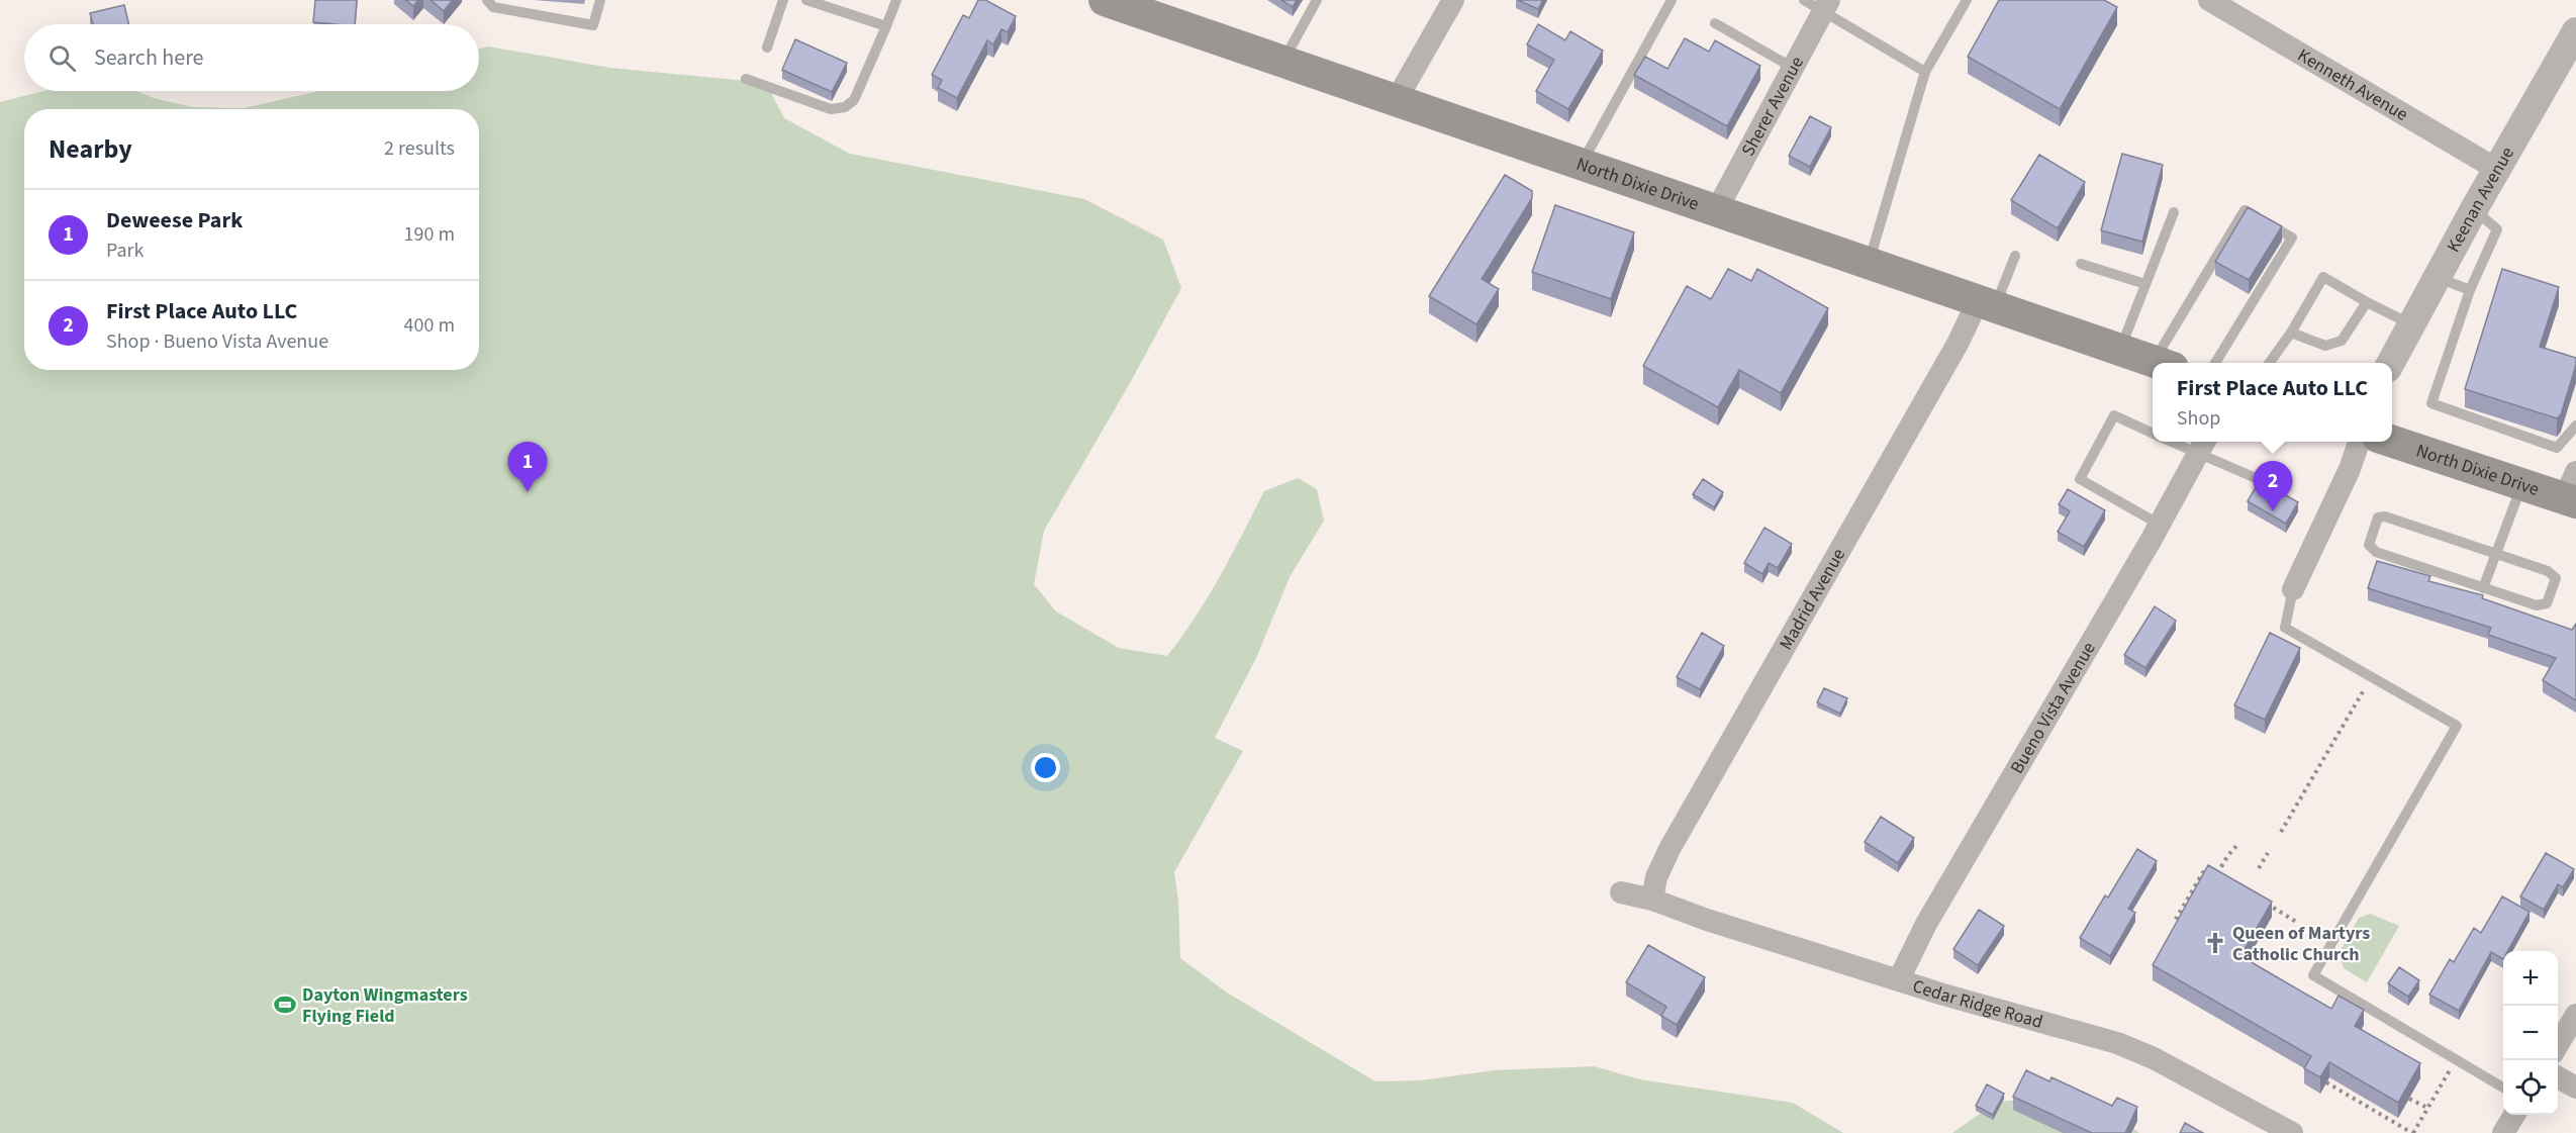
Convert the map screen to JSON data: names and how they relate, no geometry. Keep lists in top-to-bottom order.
{
  "streets": {
    "main road": ["North Dixie Drive"],
    "street": [
      "Kenneth Avenue",
      "Sherer Avenue",
      "Keenan Avenue",
      "Madrid Avenue",
      "Bueno Vista Avenue",
      "Cedar Ridge Road"
    ]
  },
  "crossings": [
    ["Kenneth Avenue", "Keenan Avenue"],
    ["Sherer Avenue", "North Dixie Drive"],
    ["North Dixie Drive", "Madrid Avenue"],
    ["Madrid Avenue", "Cedar Ridge Road"],
    ["Bueno Vista Avenue", "Cedar Ridge Road"]
  ],
  "places": {
    "church": ["Queen of Martyrs Catholic Church"],
    "sports": ["Dayton Wingmasters Flying Field"]
  },
  "page": {
    "search": "Search here",
    "heading": ["Nearby", "2 results"],
    "list": [
      {
        "mark": "1",
        "name": "Deweese Park",
        "note": "Park",
        "value": "190 m"
      },
      {
        "mark": "2",
        "name": "First Place Auto LLC",
        "note": "Shop · Bueno Vista Avenue",
        "value": "400 m"
      }
    ],
    "popup": ["First Place Auto LLC", "Shop"],
    "pins": ["1", "2"],
    "map_buttons": ["+", "−"]
  }
}
